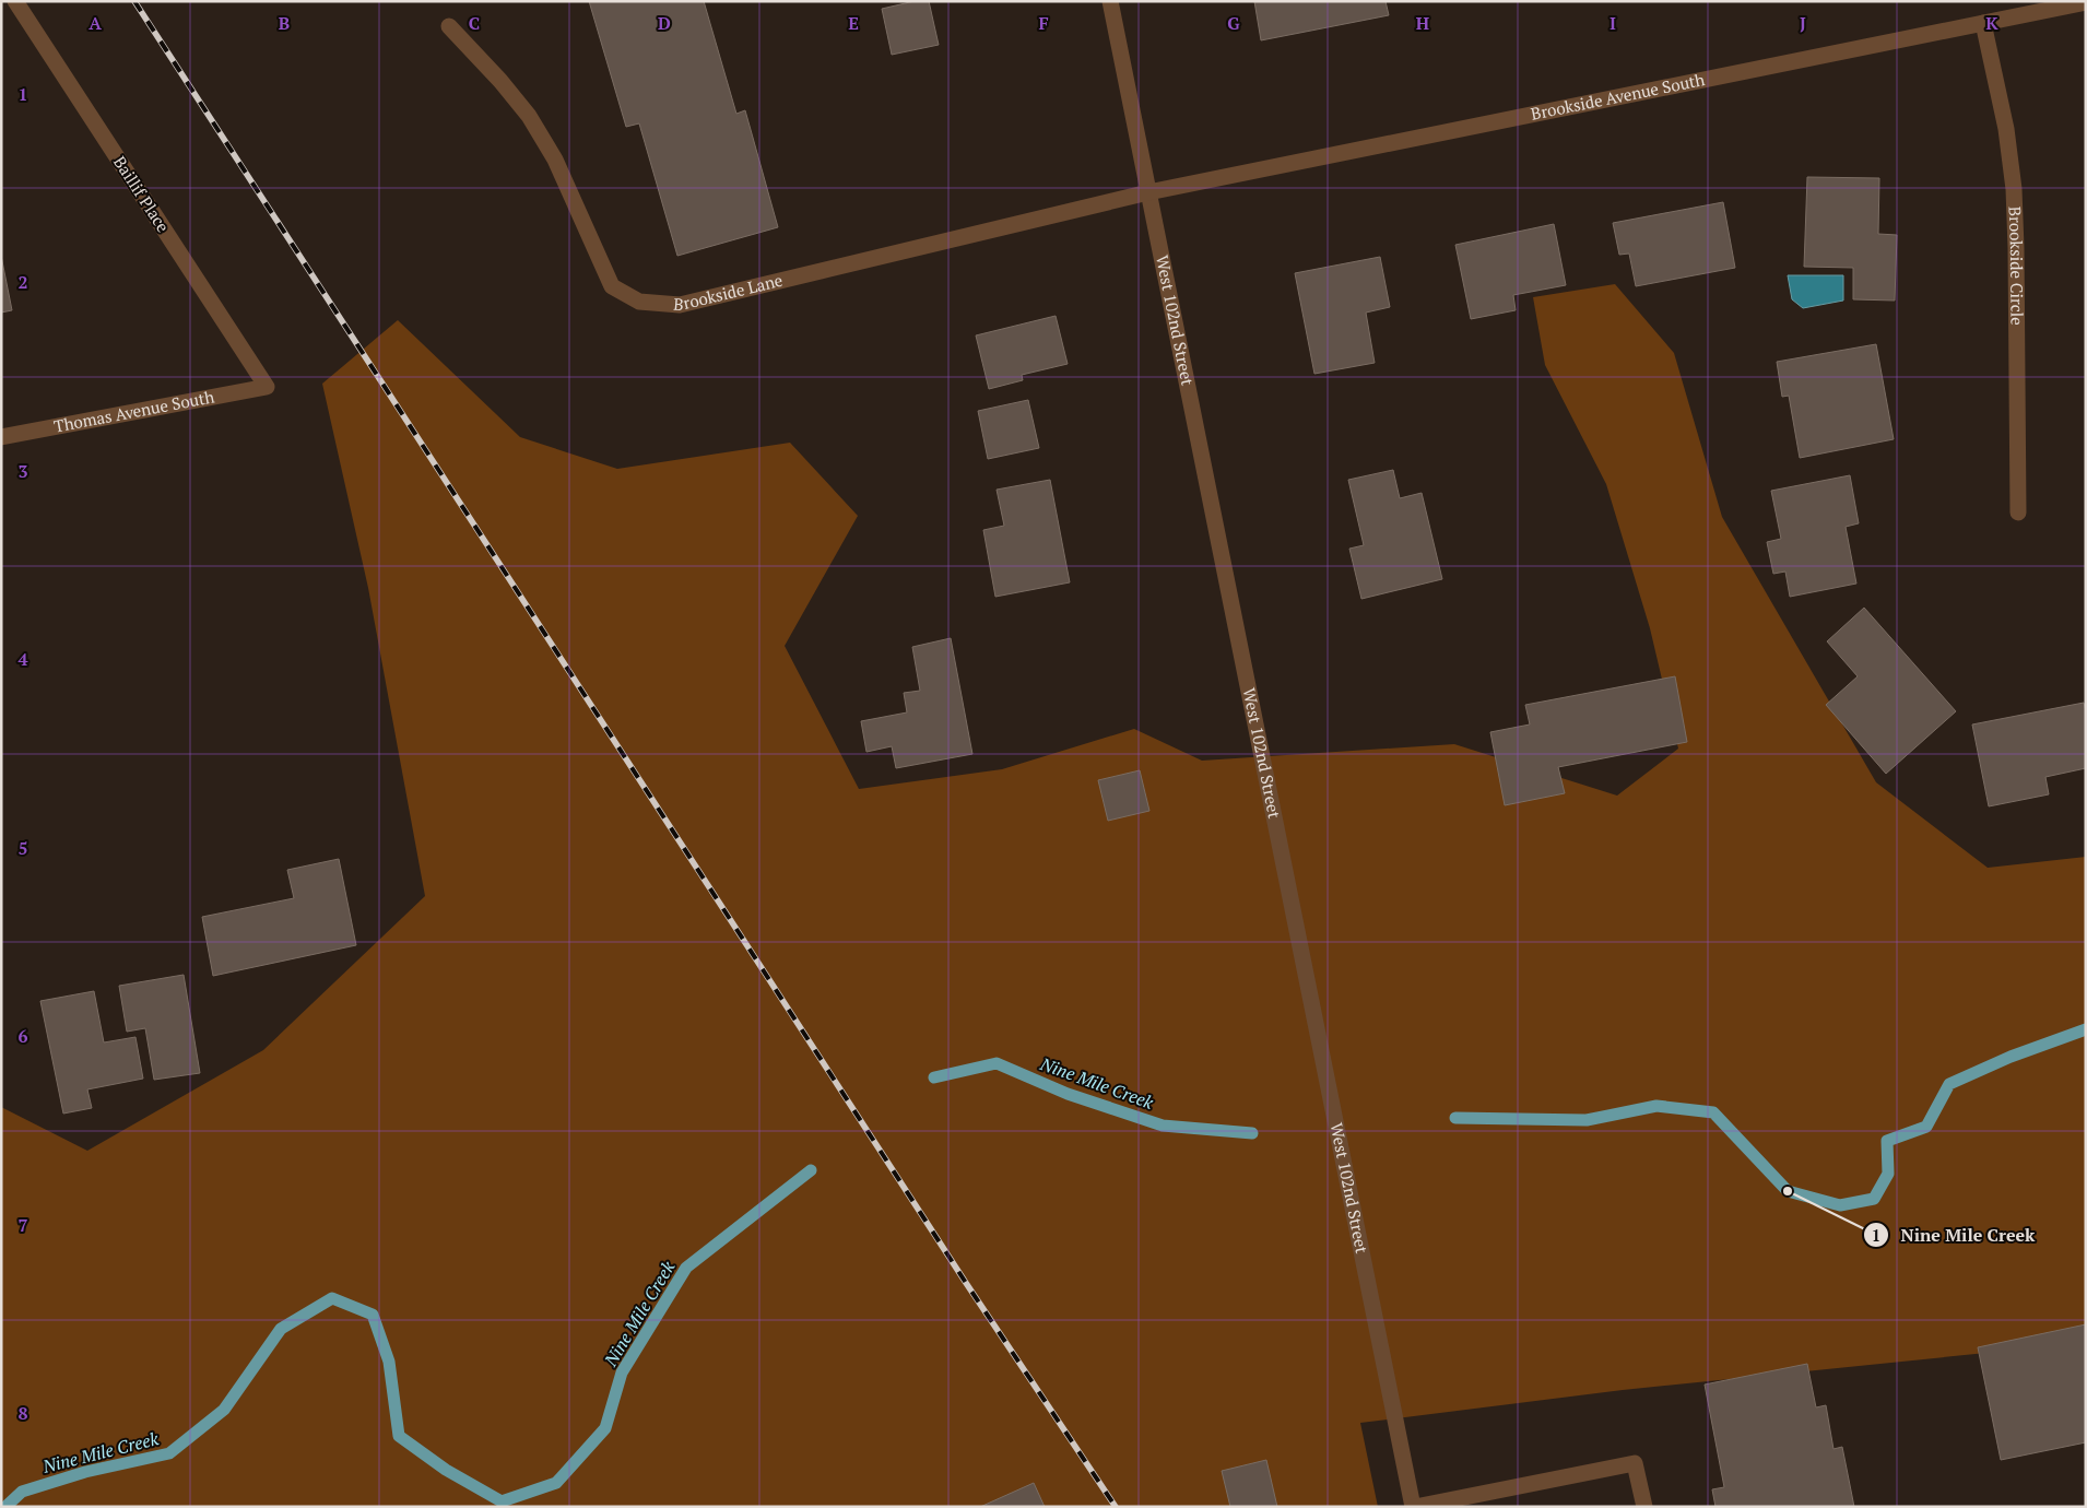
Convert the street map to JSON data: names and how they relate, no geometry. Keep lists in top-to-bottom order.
{
  "streets": {
    "street": [
      "Brookside Avenue South",
      "Baillif Place",
      "Brookside Circle",
      "Brookside Lane",
      "West 102nd Street",
      "Thomas Avenue South"
    ]
  },
  "crossings": [
    ["Brookside Avenue South", "Brookside Circle"],
    ["Brookside Avenue South", "Brookside Lane"],
    ["Brookside Avenue South", "West 102nd Street"],
    ["Baillif Place", "Thomas Avenue South"],
    ["Brookside Lane", "West 102nd Street"]
  ],
  "water": ["Nine Mile Creek"],
  "places": ["Nine Mile Creek"],
  "grid": {
    "columns": [
      "A",
      "B",
      "C",
      "D",
      "E",
      "F",
      "G",
      "H",
      "I",
      "J",
      "K"
    ],
    "rows": [
      "1",
      "2",
      "3",
      "4",
      "5",
      "6",
      "7",
      "8"
    ]
  }
}
